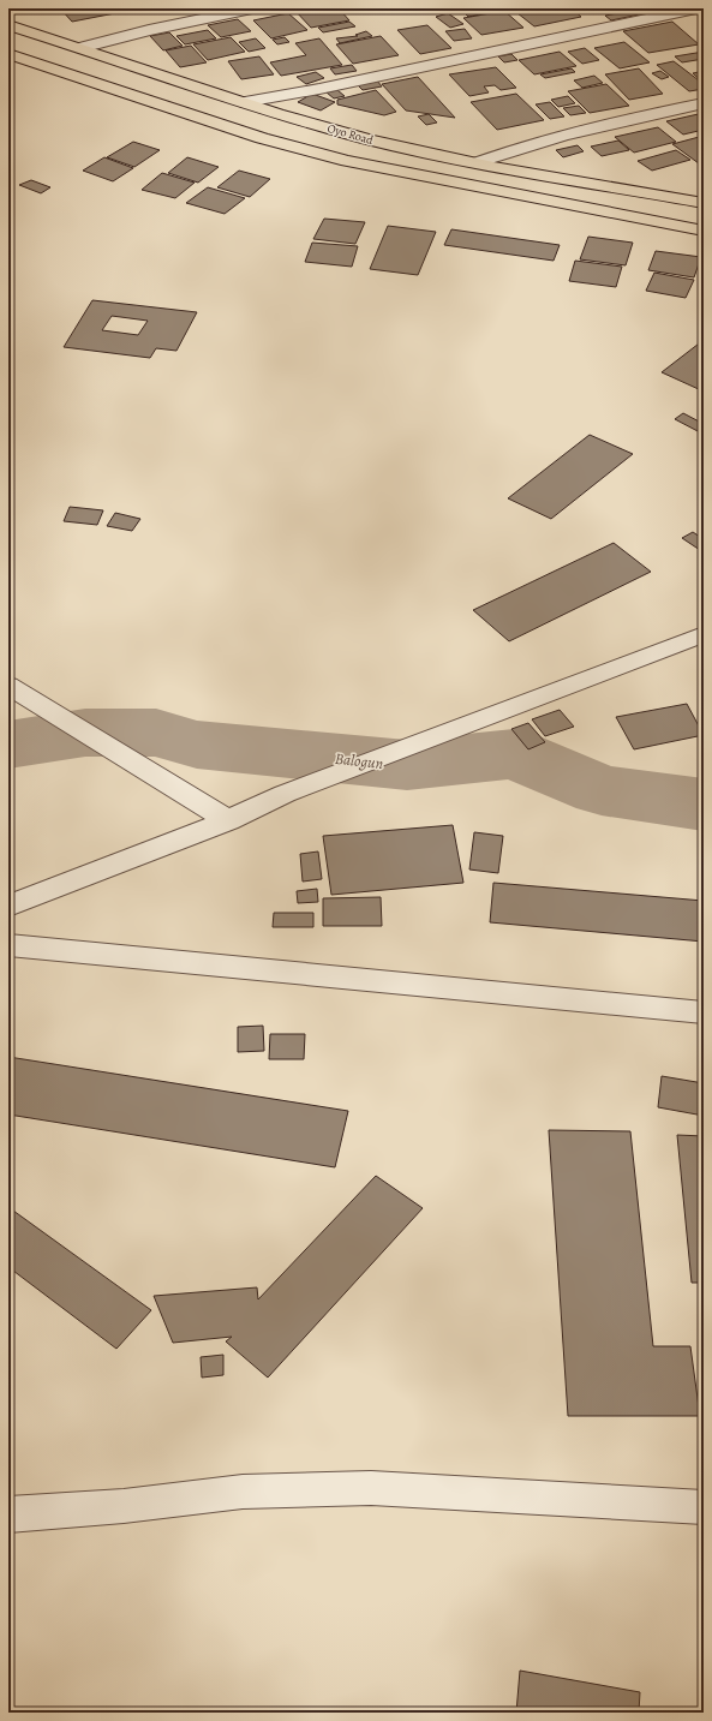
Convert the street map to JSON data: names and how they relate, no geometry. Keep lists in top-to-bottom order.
{
  "streets": {
    "main road": ["Oyo Road"]
  },
  "water": ["Balogun"]
}
